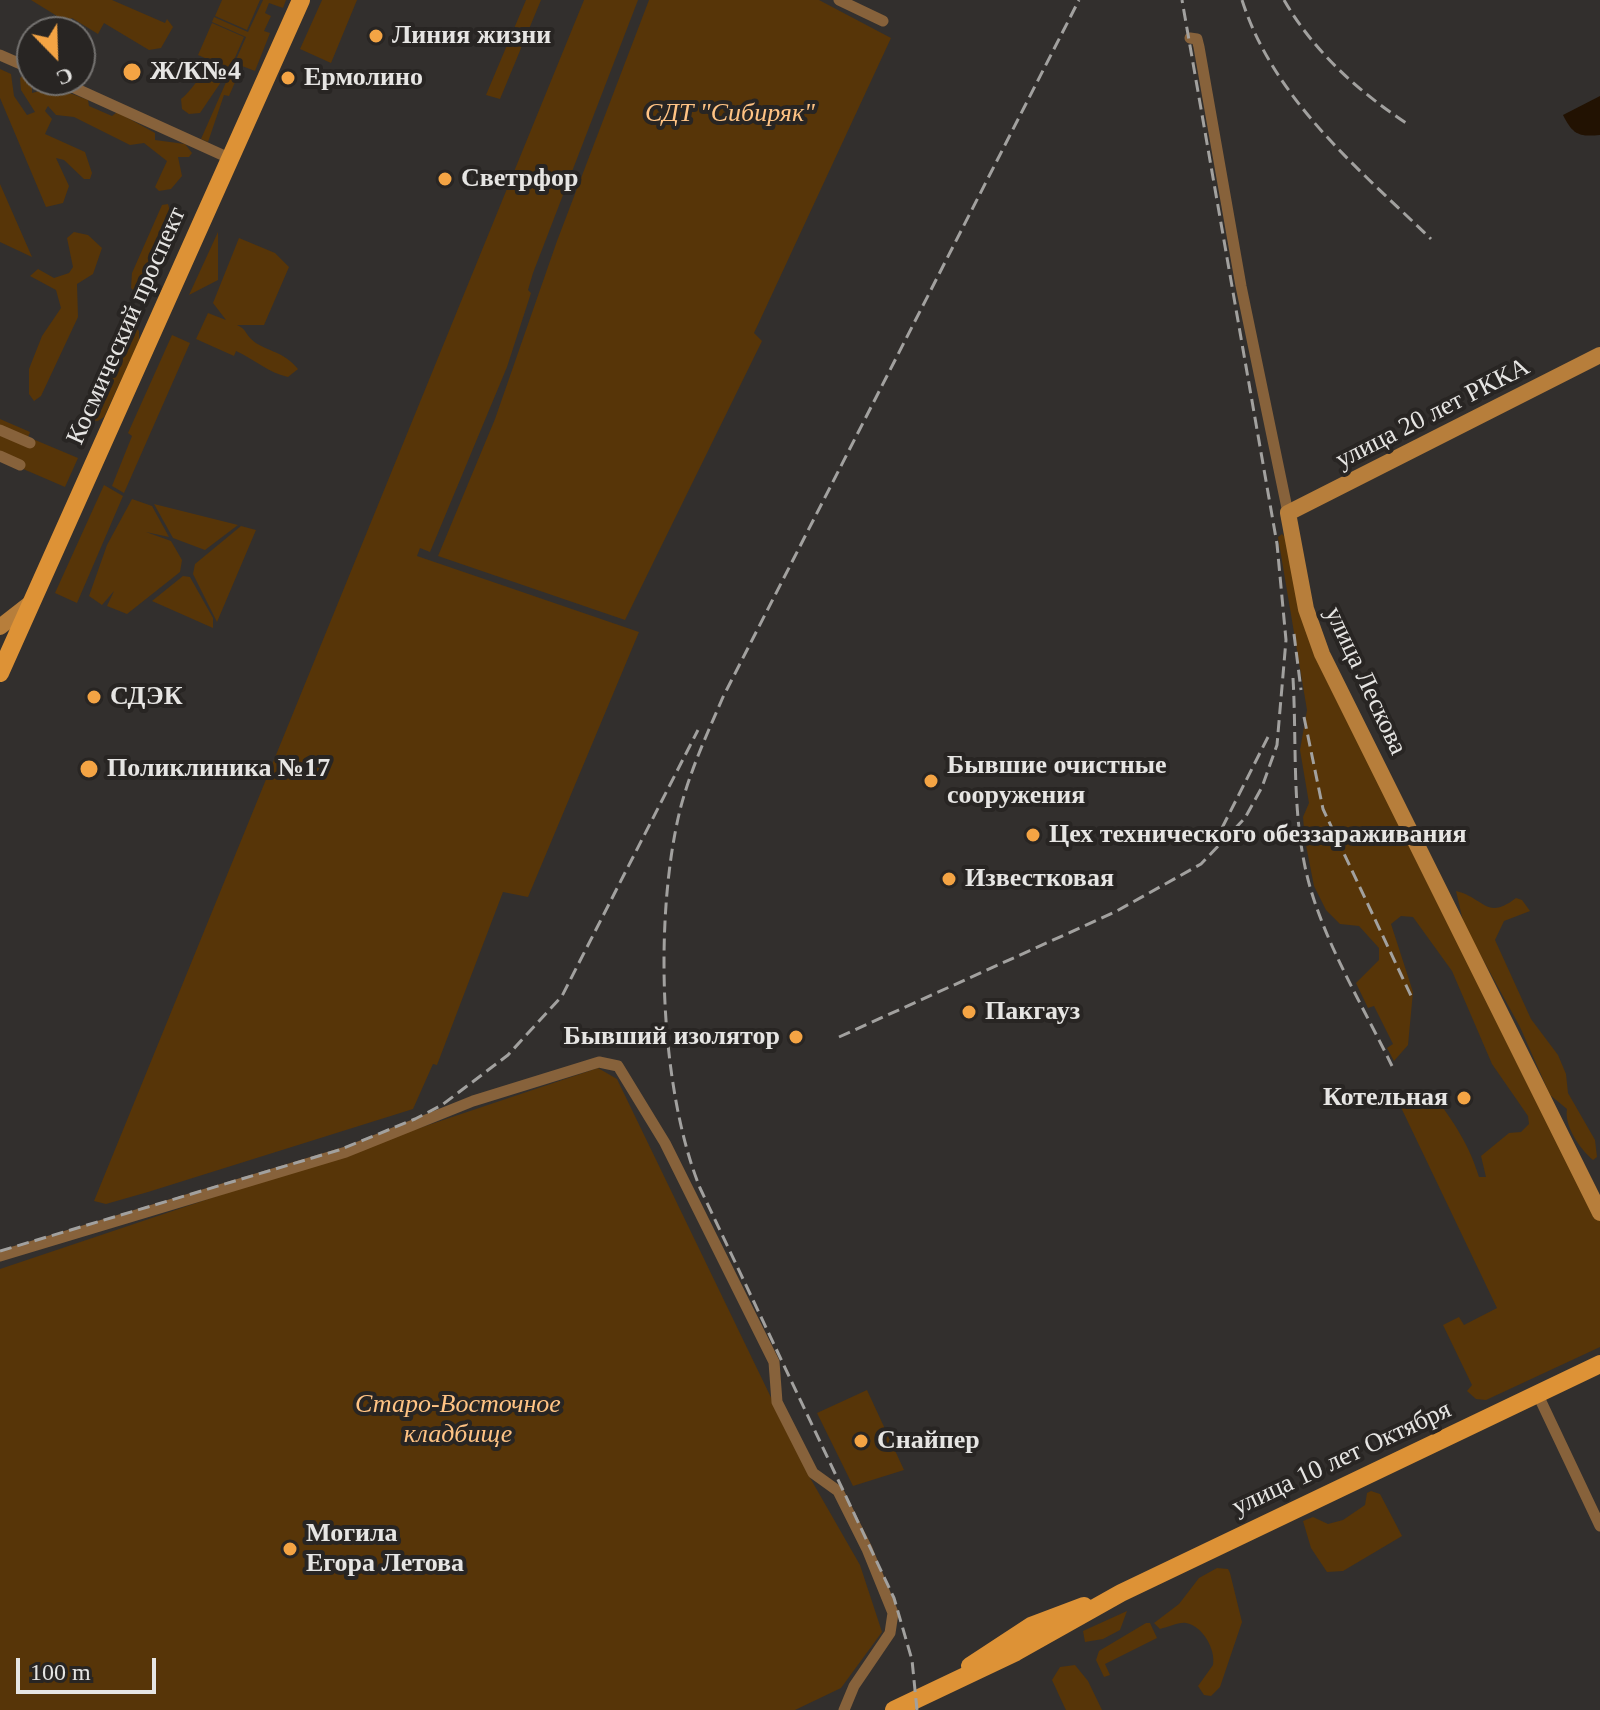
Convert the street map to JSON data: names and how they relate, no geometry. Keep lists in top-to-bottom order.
{
  "streets": {
    "main road": [
      "Космический проспект",
      "улица 20 лет РККА",
      "улица Лескова",
      "улица 10 лет Октября"
    ]
  },
  "crossings": [
    ["улица 20 лет РККА", "улица Лескова"]
  ],
  "parks": ["СДТ \"Сибиряк\"", "Старо-Восточное кладбище"],
  "places": [
    "Линия жизни",
    "Ж/К№4",
    "Ермолино",
    "Светрфор",
    "СДЭК",
    "Поликлиника №17",
    "Бывшие очистные сооружения",
    "Цех технического обеззараживания",
    "Известковая",
    "Пакгауз",
    "Бывший изолятор",
    "Котельная",
    "Снайпер",
    "Могила Егора Летова"
  ],
  "scale_bar": "100 m",
  "north": "bottom right"
}
